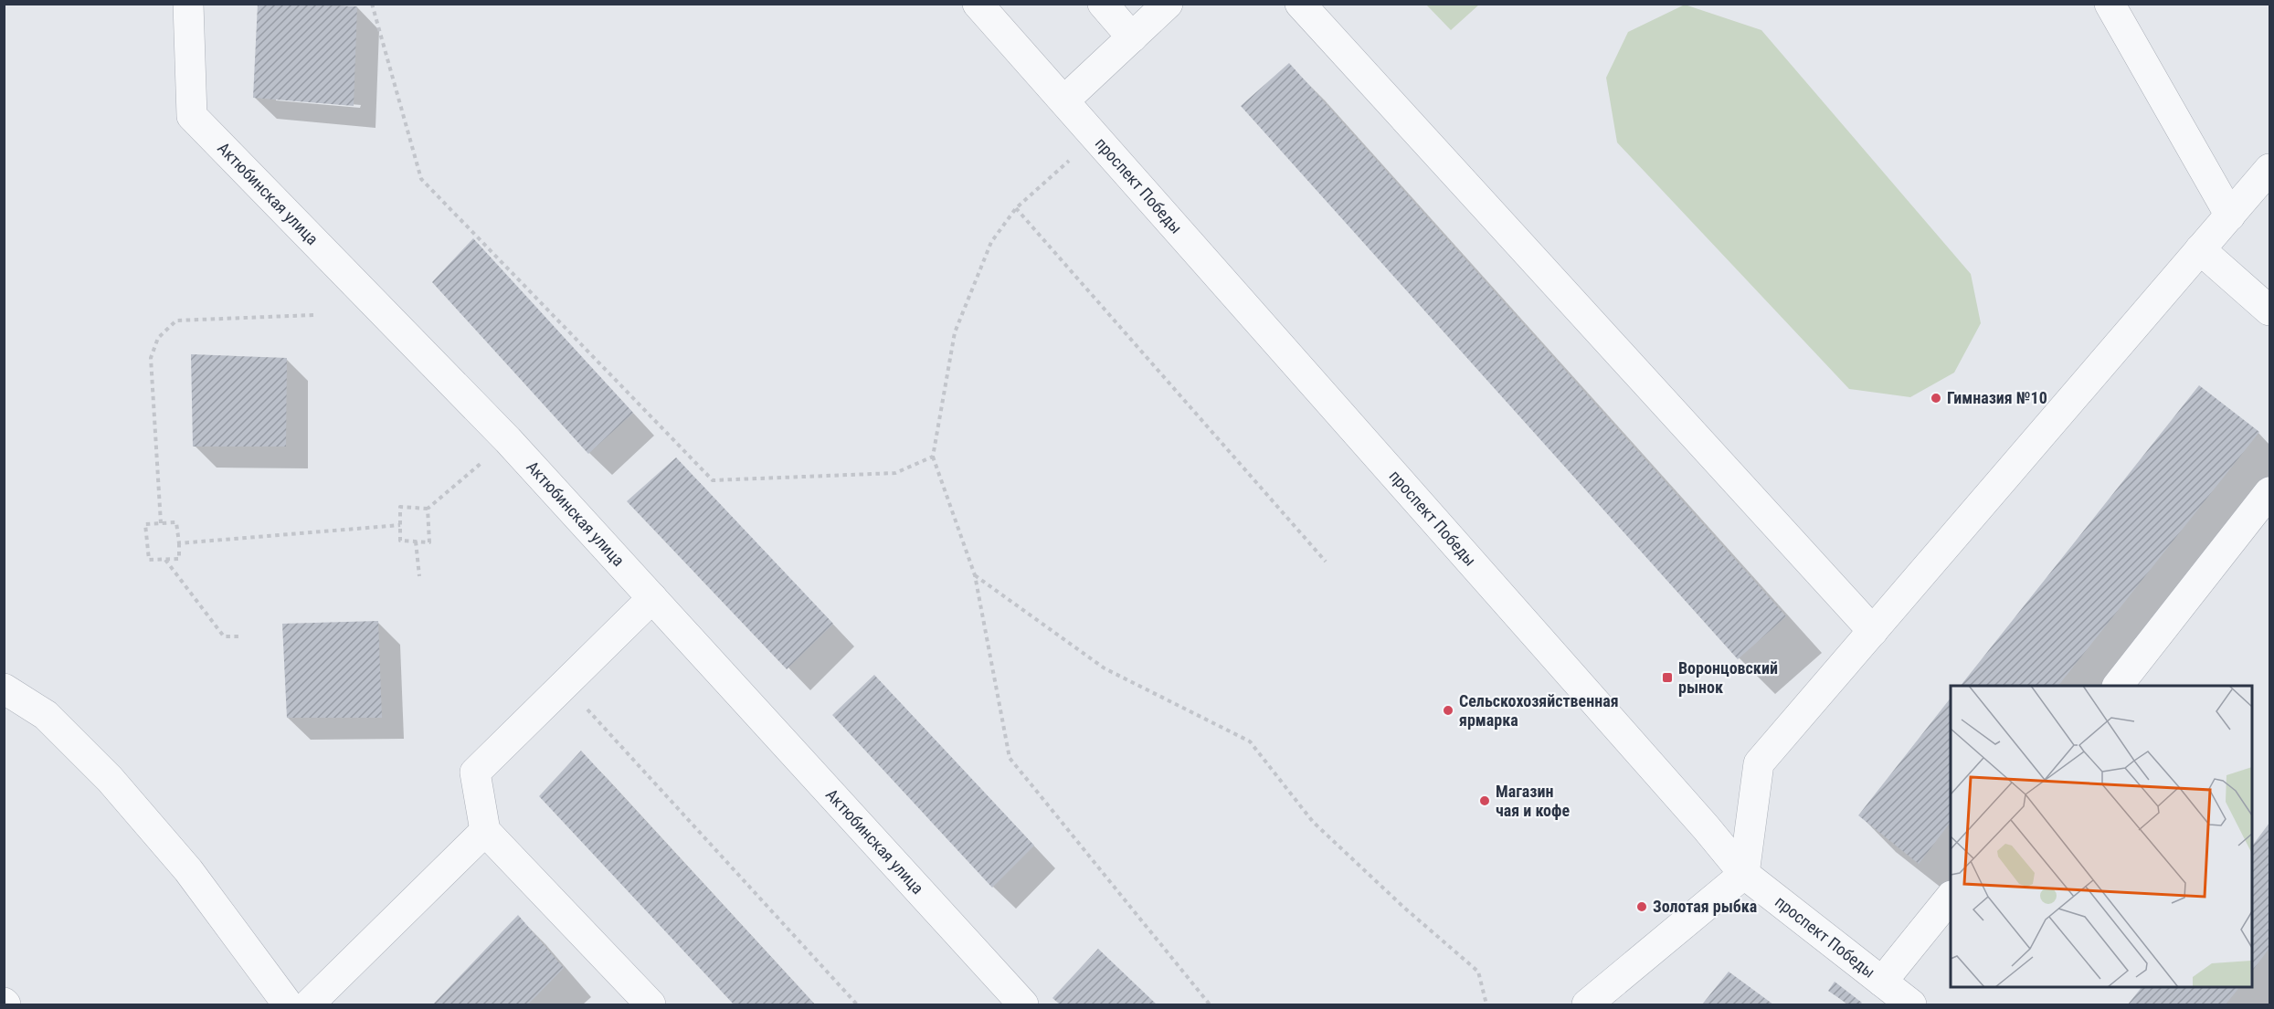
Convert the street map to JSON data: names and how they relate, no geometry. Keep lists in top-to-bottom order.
{
  "streets": {
    "street": ["проспект Победы", "Актюбинская улица"]
  },
  "places": {
    "other": [
      "Гимназия №10",
      "Сельскохозяйственная ярмарка",
      "Магазин чая и кофе",
      "Золотая рыбка"
    ],
    "transit": ["Воронцовский рынок"]
  }
}
